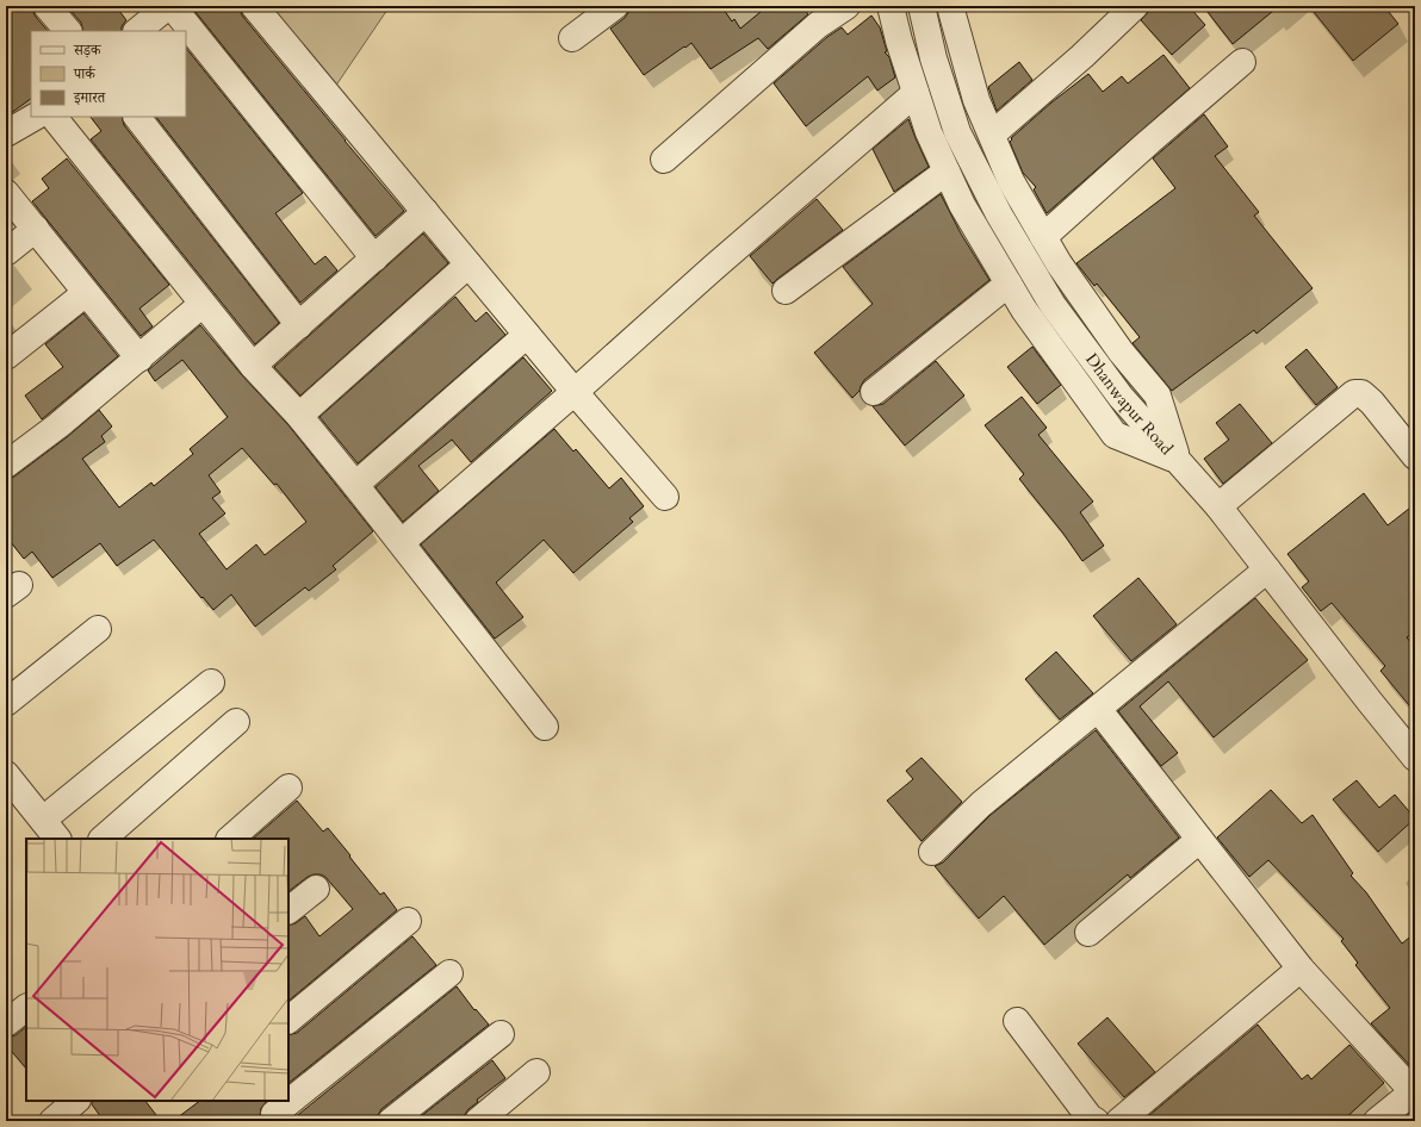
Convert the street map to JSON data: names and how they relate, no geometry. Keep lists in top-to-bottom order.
{
  "streets": {
    "street": ["Dhanwapur Road"]
  },
  "legend": ["सड़क", "पार्क", "इमारत"]
}
